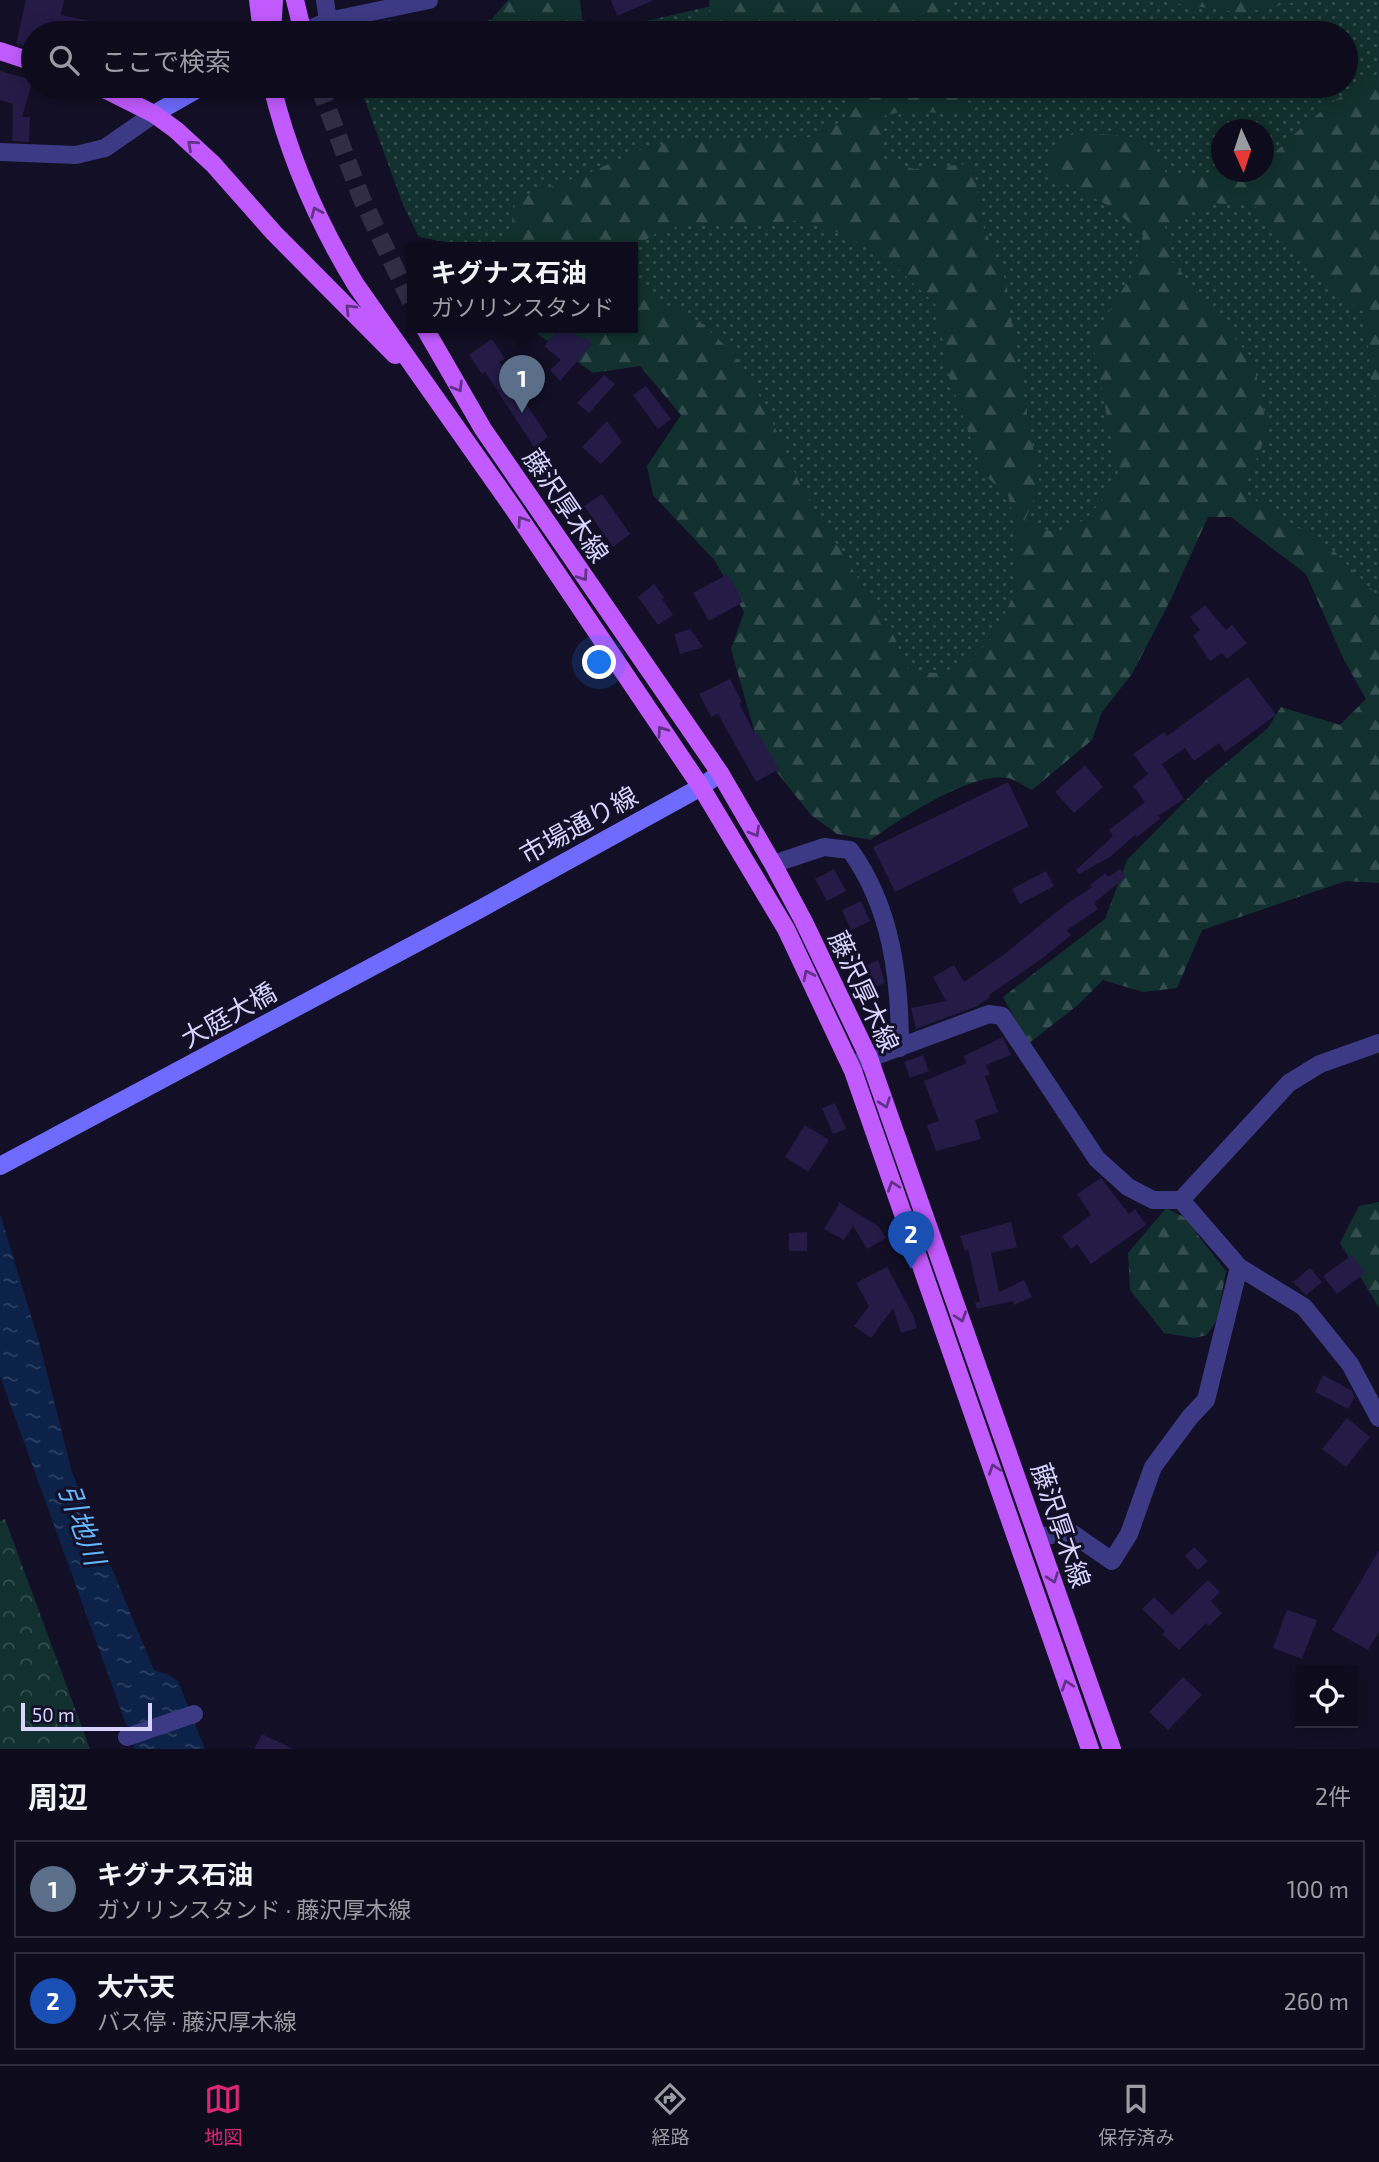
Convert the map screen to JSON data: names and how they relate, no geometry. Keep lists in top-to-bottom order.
{
  "streets": {
    "main road": ["藤沢厚木線"],
    "street": ["市場通り線", "大庭大橋"]
  },
  "crossings": [
    ["藤沢厚木線", "市場通り線"],
    ["市場通り線", "大庭大橋"]
  ],
  "water": ["引地川"],
  "scale_bar": "50 m",
  "north": "bottom",
  "page": {
    "search": "ここで検索",
    "popup": ["キグナス石油", "ガソリンスタンド"],
    "pins": ["1", "2"],
    "scale": "50 m",
    "heading": ["周辺", "2件"],
    "list": [
      {
        "mark": "1",
        "name": "キグナス石油",
        "note": "ガソリンスタンド · 藤沢厚木線",
        "value": "100 m"
      },
      {
        "mark": "2",
        "name": "大六天",
        "note": "バス停 · 藤沢厚木線",
        "value": "260 m"
      }
    ],
    "nav": ["地図", "経路", "保存済み"]
  }
}
